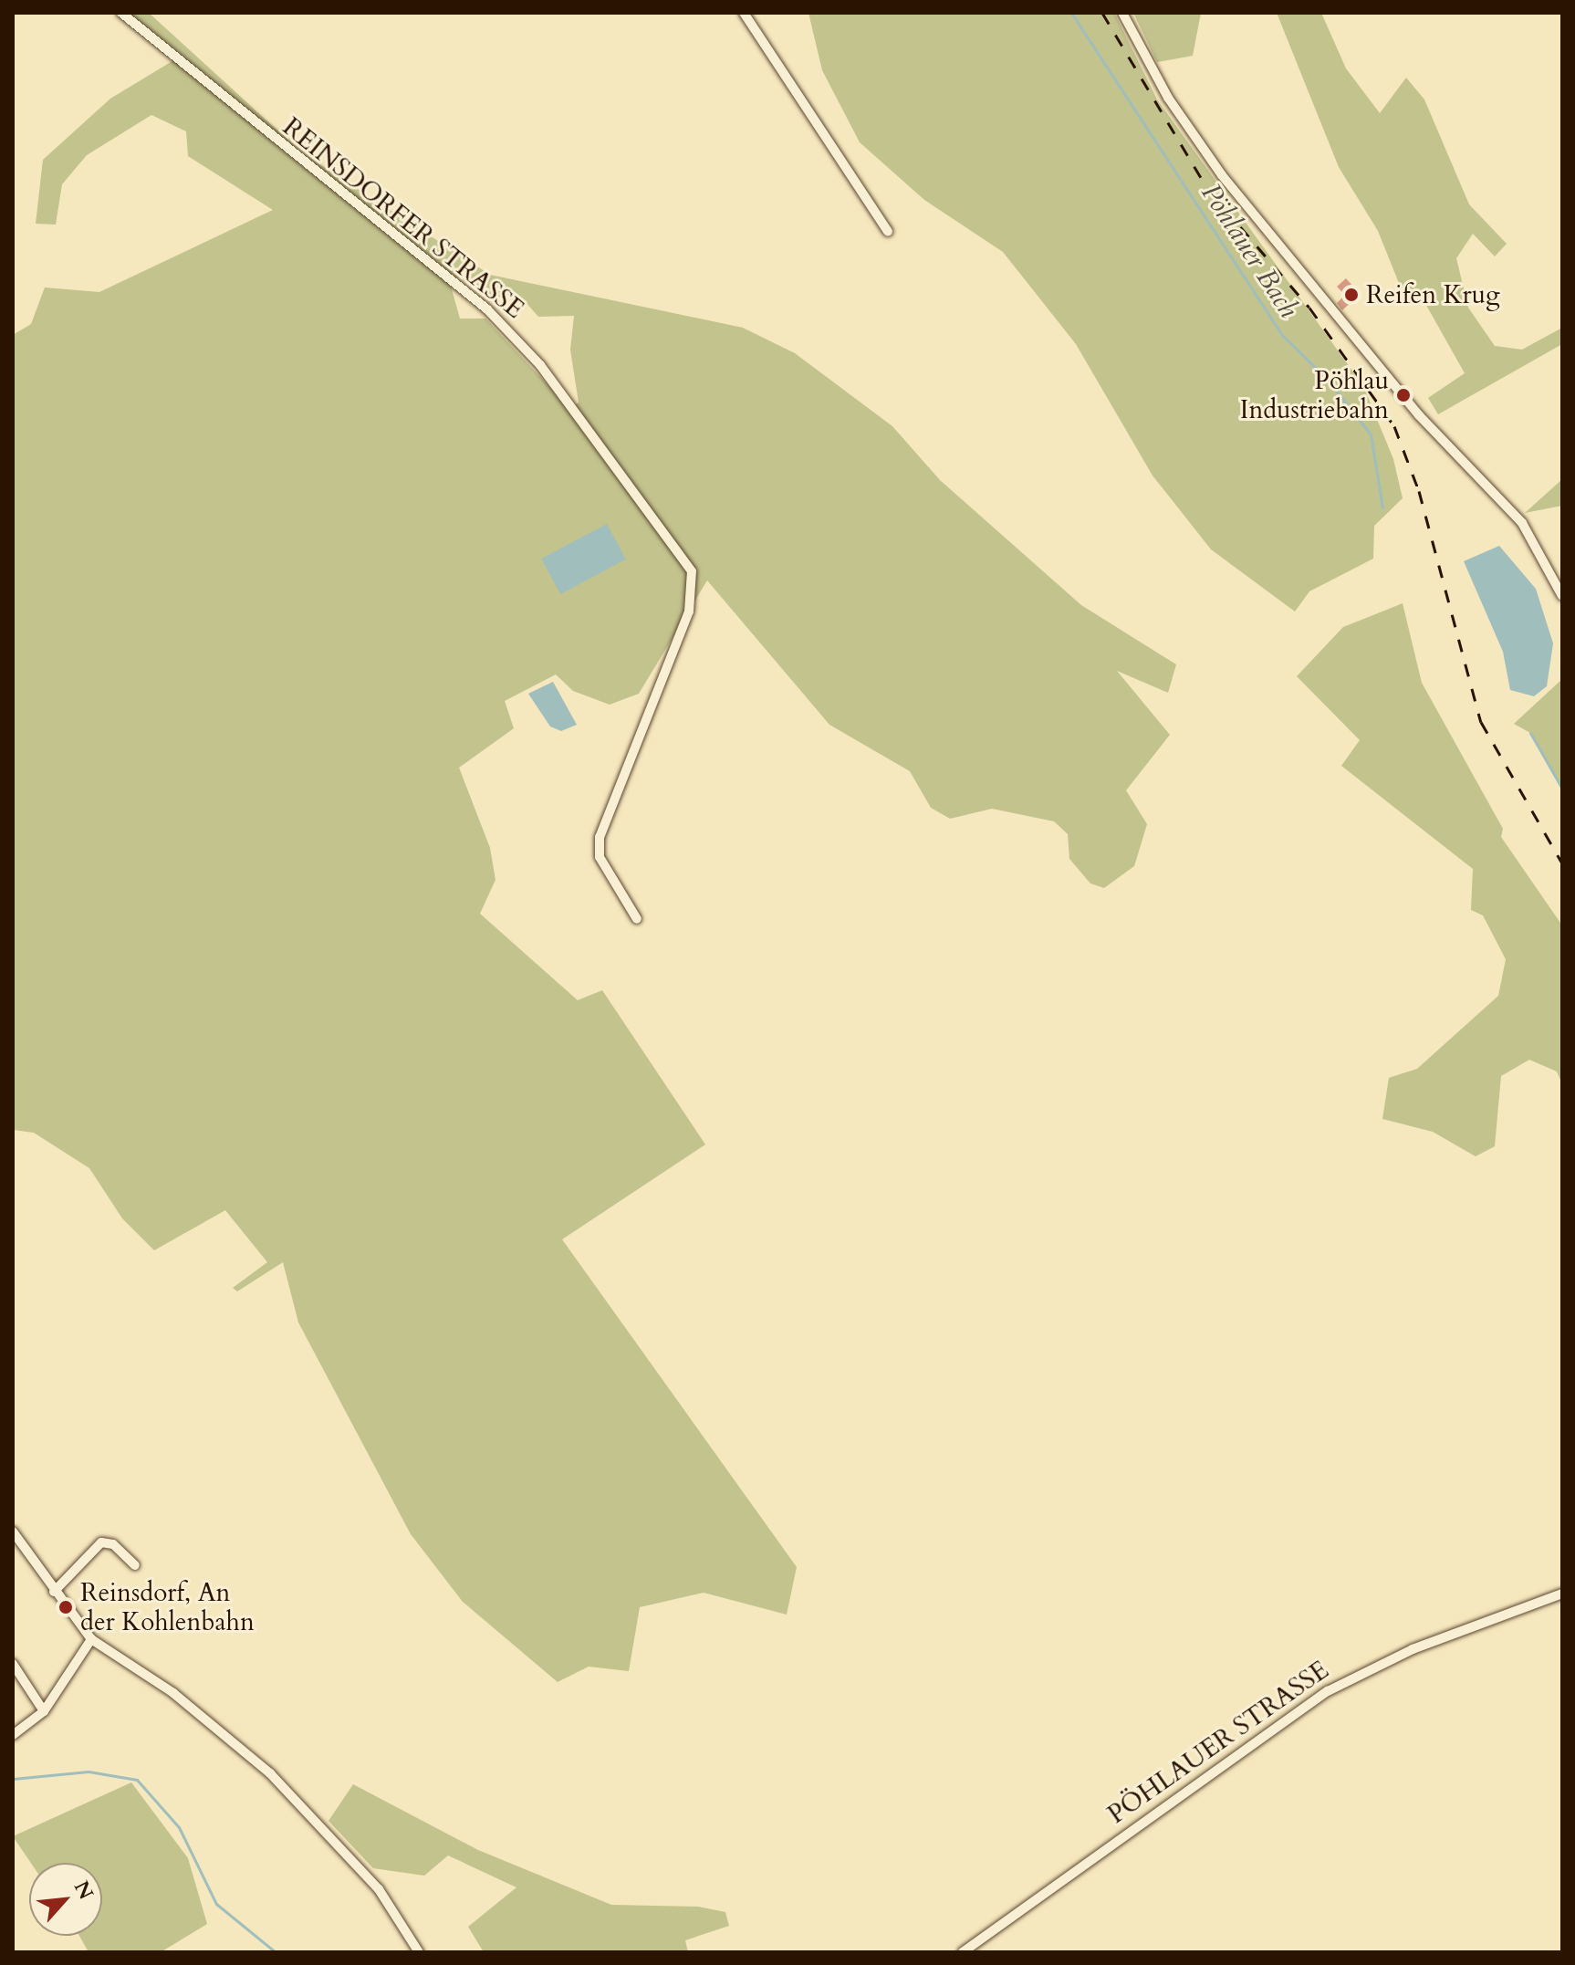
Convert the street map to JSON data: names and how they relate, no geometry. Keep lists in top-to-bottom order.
{
  "streets": {
    "street": ["REINSDORFER STRASSE", "PÖHLAUER STRASSE"]
  },
  "water": ["Pöhlauer Bach"],
  "places": ["Reifen Krug", "Pöhlau Industriebahn", "Reinsdorf, An der Kohlenbahn"],
  "north": "top right"
}
